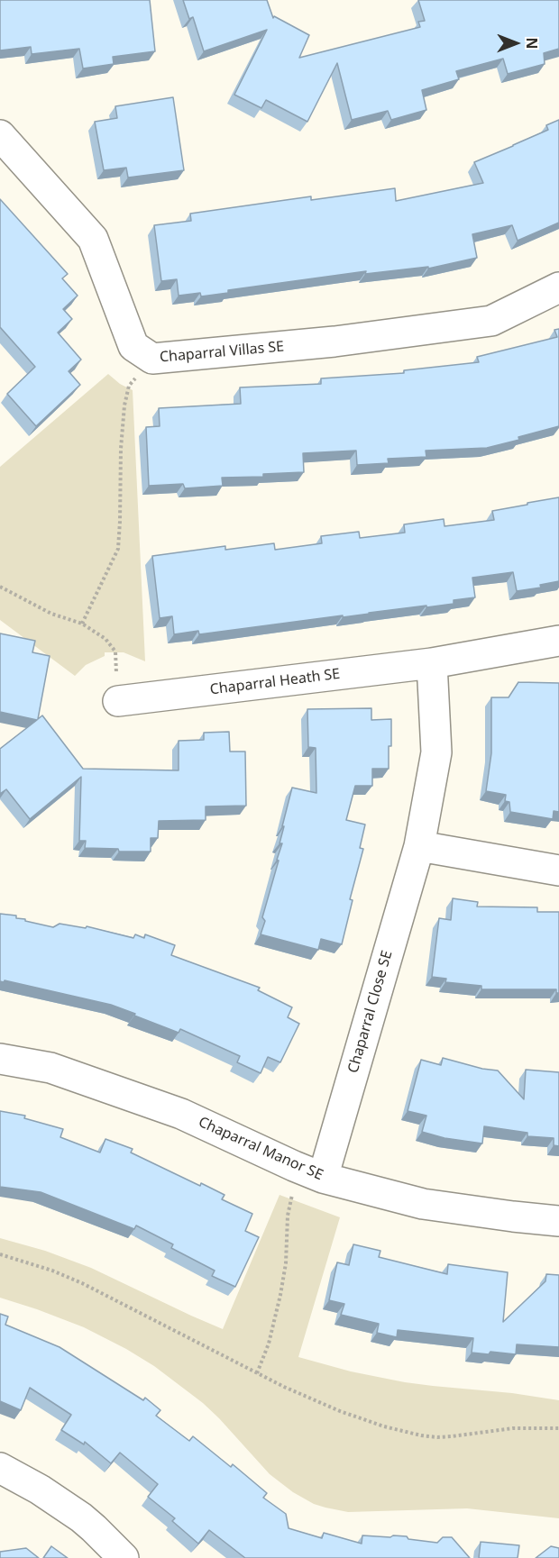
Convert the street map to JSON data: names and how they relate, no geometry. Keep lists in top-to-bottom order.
{
  "streets": {
    "street": [
      "Chaparral Villas SE",
      "Chaparral Heath SE",
      "Chaparral Close SE",
      "Chaparral Manor SE"
    ]
  },
  "crossings": [
    ["Chaparral Heath SE", "Chaparral Close SE"],
    ["Chaparral Close SE", "Chaparral Manor SE"]
  ],
  "north": "right"
}
